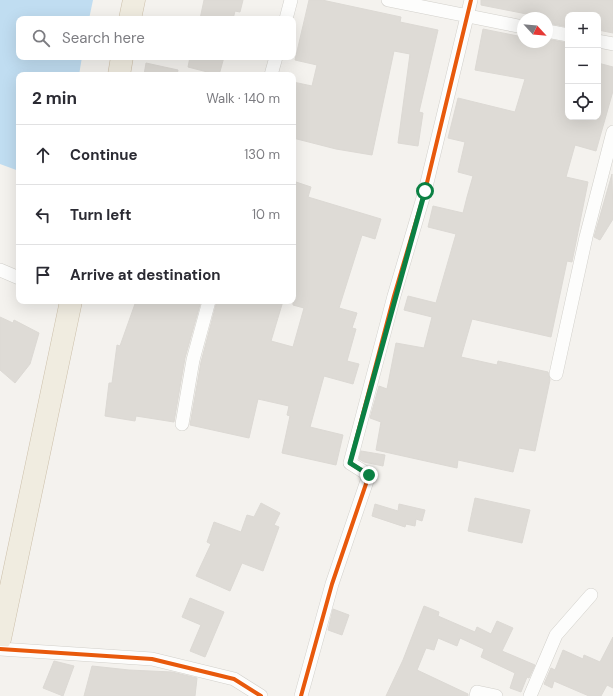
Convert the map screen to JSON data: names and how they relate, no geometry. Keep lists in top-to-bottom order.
{
  "north": "bottom right",
  "page": {
    "map_buttons": ["+", "−"],
    "search": "Search here",
    "heading": ["2 min", "Walk · 140 m"],
    "list": [
      ["Continue", "130 m"],
      ["Turn left", "10 m"],
      "Arrive at destination"
    ]
  }
}
